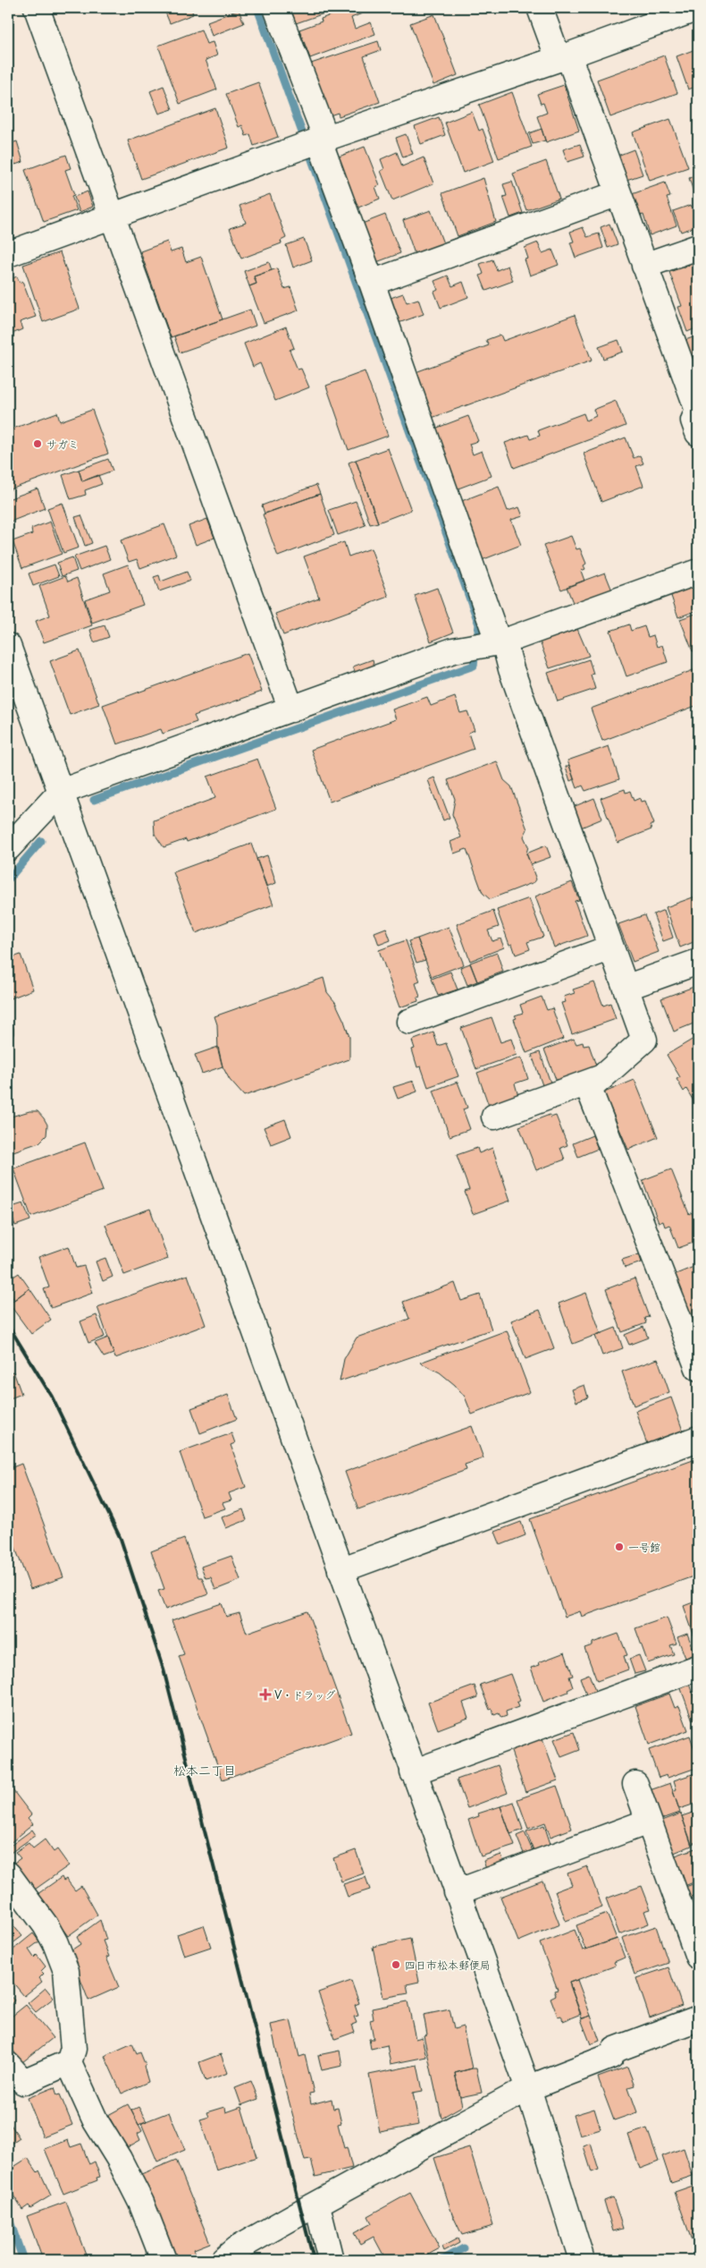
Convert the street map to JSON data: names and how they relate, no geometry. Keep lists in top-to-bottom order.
{
  "districts": ["松本二丁目"],
  "places": {
    "other": ["サガミ", "一号館", "四日市松本郵便局"],
    "health": ["V・ドラッグ"]
  }
}
